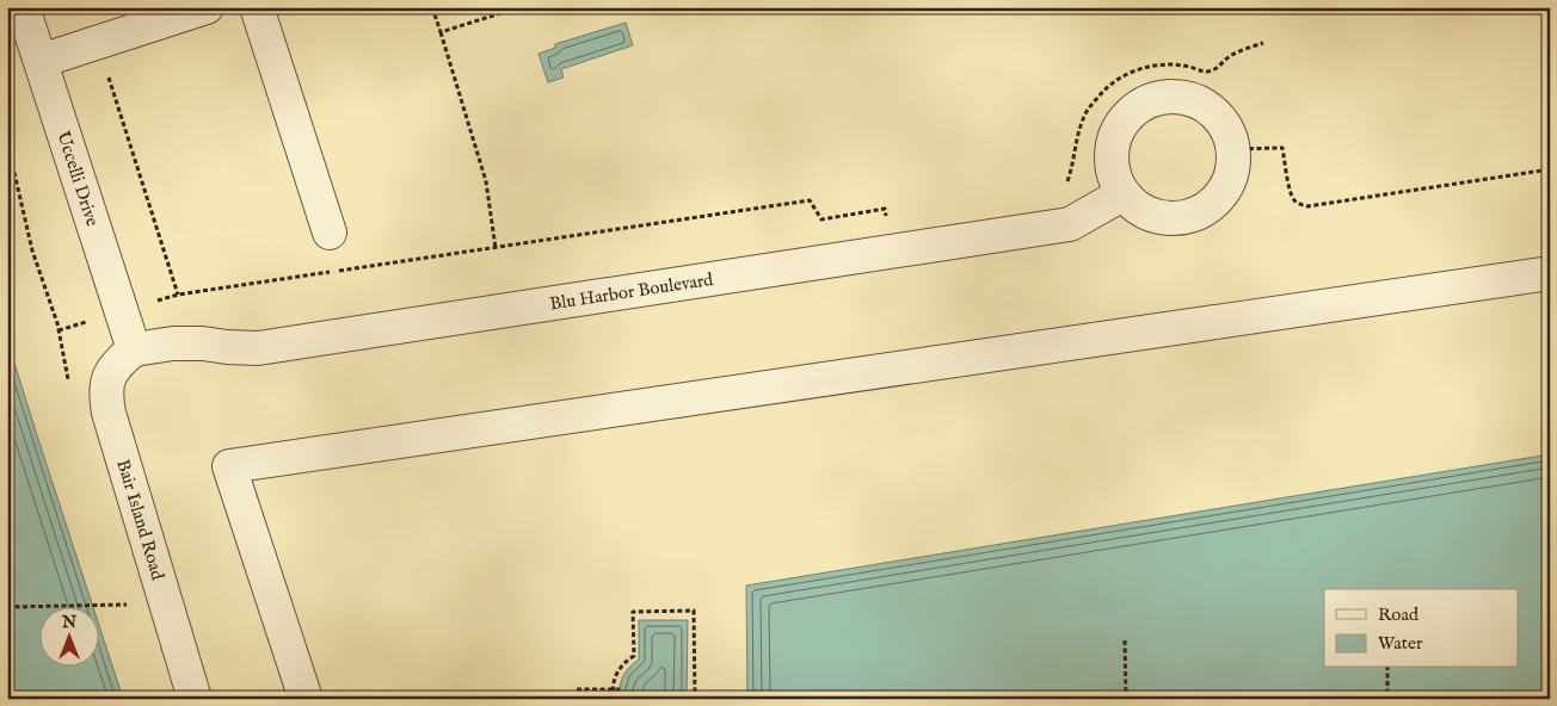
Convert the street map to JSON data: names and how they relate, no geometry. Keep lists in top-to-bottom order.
{
  "streets": {
    "street": ["Uccelli Drive", "Blu Harbor Boulevard", "Bair Island Road"]
  },
  "crossings": [
    ["Uccelli Drive", "Blu Harbor Boulevard"],
    ["Uccelli Drive", "Bair Island Road"],
    ["Blu Harbor Boulevard", "Bair Island Road"]
  ],
  "legend": ["Road", "Water"],
  "north": "top"
}
